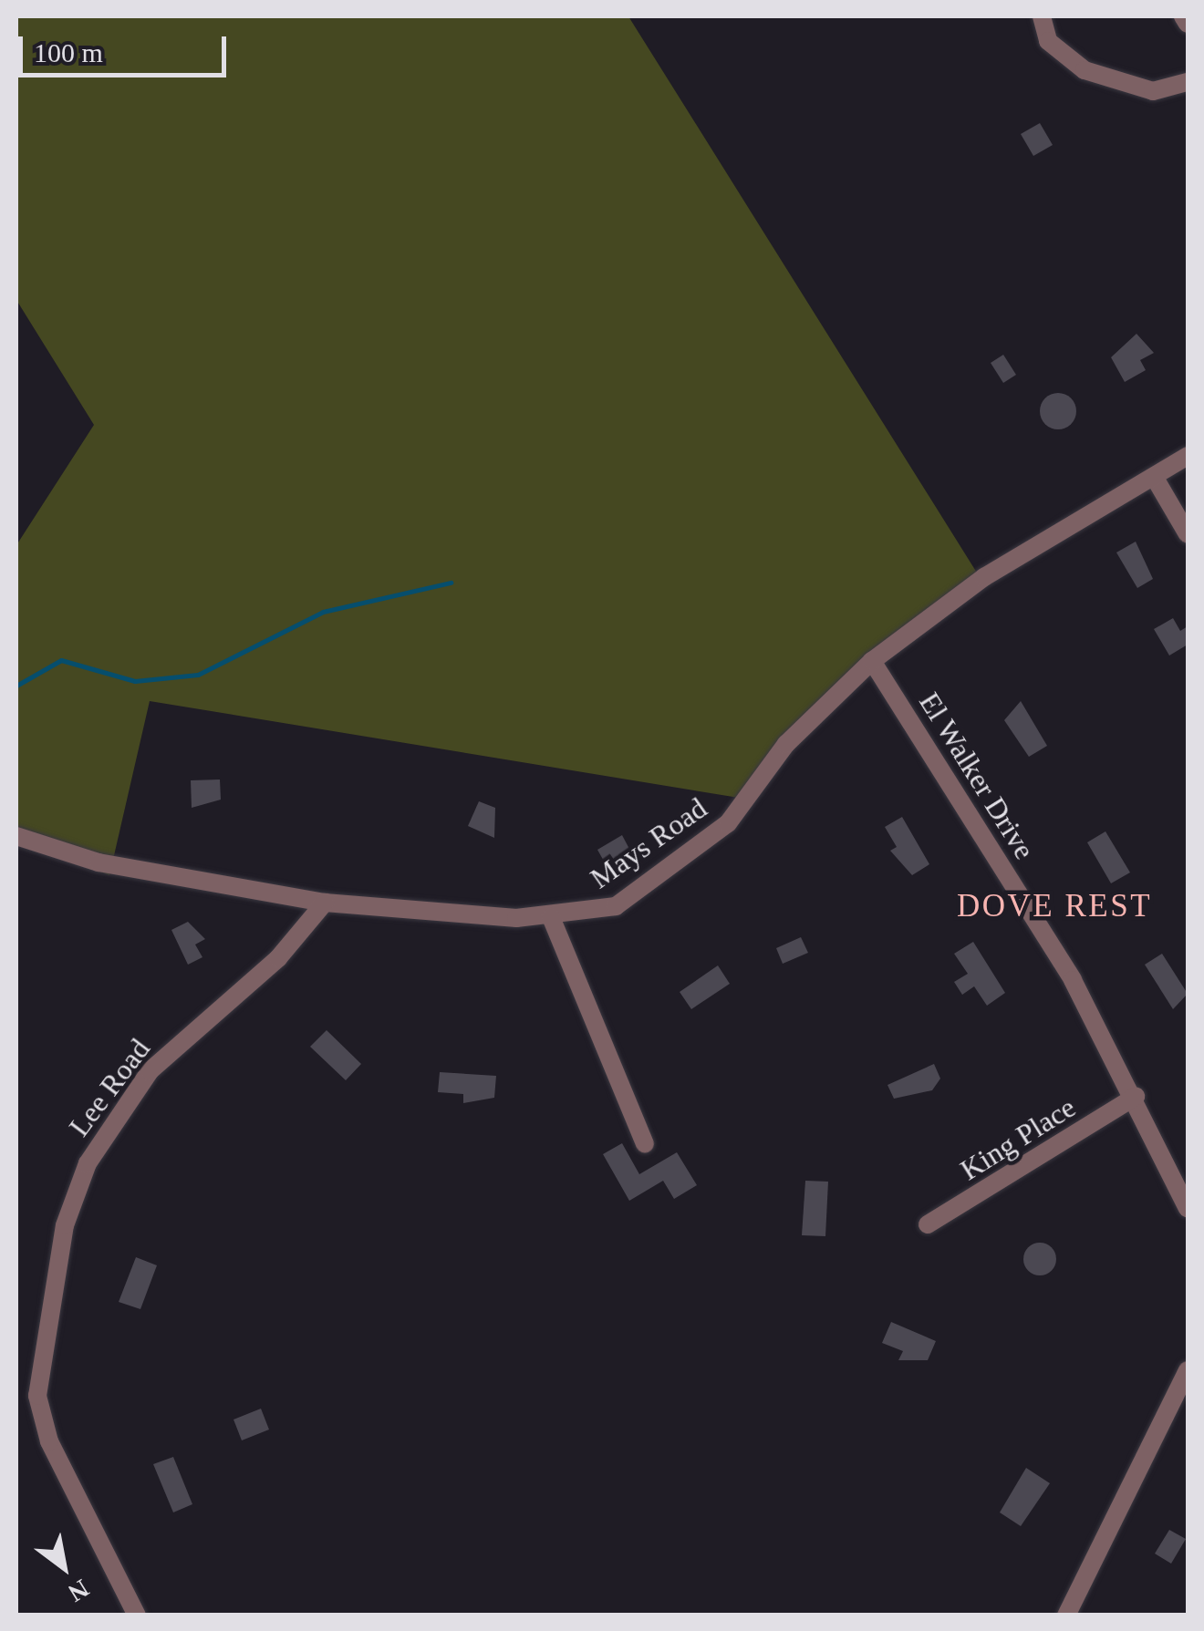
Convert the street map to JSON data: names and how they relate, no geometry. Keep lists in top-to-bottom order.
{
  "streets": {
    "street": [
      "El Walker Drive",
      "Mays Road",
      "Lee Road",
      "King Place"
    ]
  },
  "crossings": [
    ["El Walker Drive", "Mays Road"],
    ["El Walker Drive", "King Place"],
    ["Mays Road", "Lee Road"]
  ],
  "districts": ["DOVE REST"],
  "scale_bar": "100 m",
  "north": "bottom right"
}
